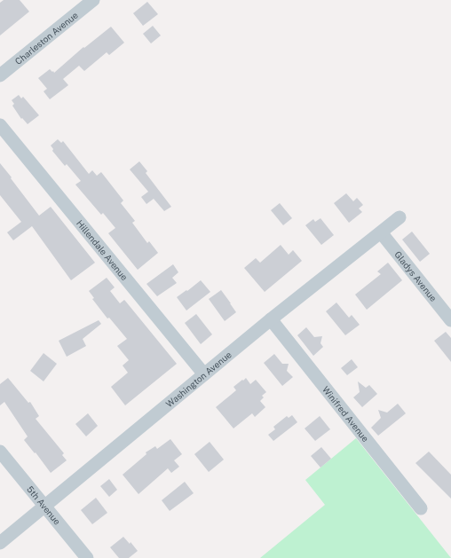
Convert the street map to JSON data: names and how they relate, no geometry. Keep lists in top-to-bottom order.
{
  "streets": {
    "street": [
      "Charleston Avenue",
      "Hillendale Avenue",
      "Gladys Avenue",
      "Washington Avenue",
      "Winifred Avenue",
      "5th Avenue"
    ]
  },
  "crossings": [
    ["Hillendale Avenue", "Washington Avenue"],
    ["Gladys Avenue", "Washington Avenue"],
    ["Washington Avenue", "Winifred Avenue"],
    ["Washington Avenue", "5th Avenue"]
  ]
}
